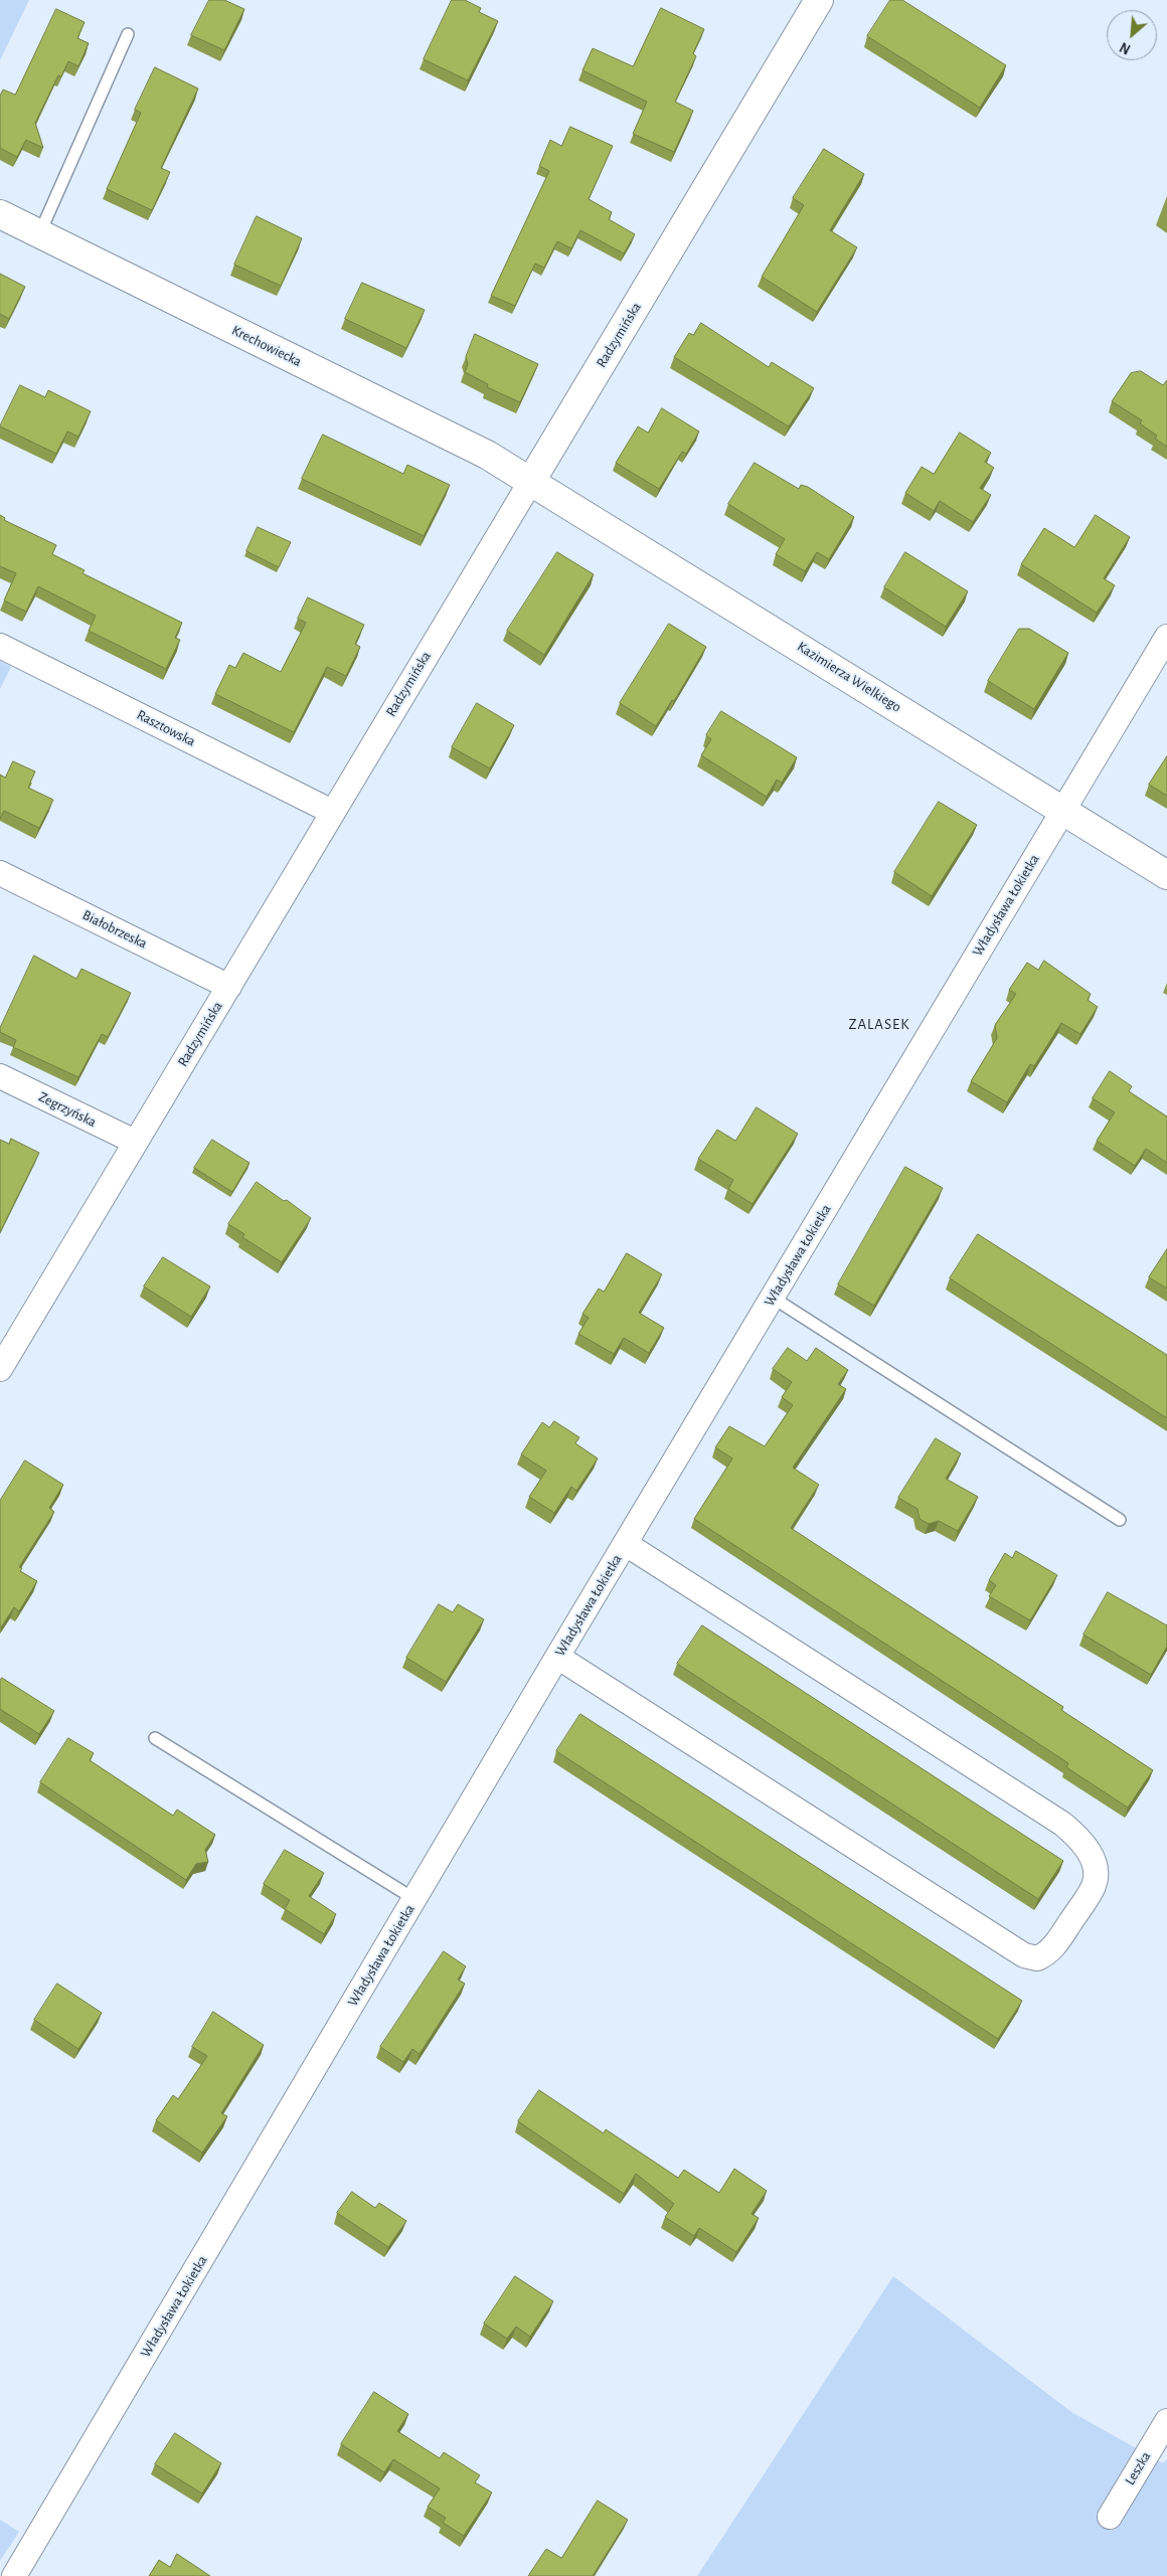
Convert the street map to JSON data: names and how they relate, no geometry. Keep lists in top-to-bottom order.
{
  "streets": {
    "street": [
      "Radzymińska",
      "Krechowiecka",
      "Kazimierza Wielkiego",
      "Rasztowska",
      "Władysława Łokietka",
      "Białobrzeska",
      "Zegrzyńska",
      "Leszka"
    ]
  },
  "crossings": [
    ["Radzymińska", "Krechowiecka"],
    ["Radzymińska", "Kazimierza Wielkiego"],
    ["Radzymińska", "Rasztowska"],
    ["Radzymińska", "Białobrzeska"],
    ["Radzymińska", "Zegrzyńska"],
    ["Krechowiecka", "Kazimierza Wielkiego"],
    ["Kazimierza Wielkiego", "Władysława Łokietka"]
  ],
  "districts": ["ZALASEK"],
  "north": "bottom left"
}
